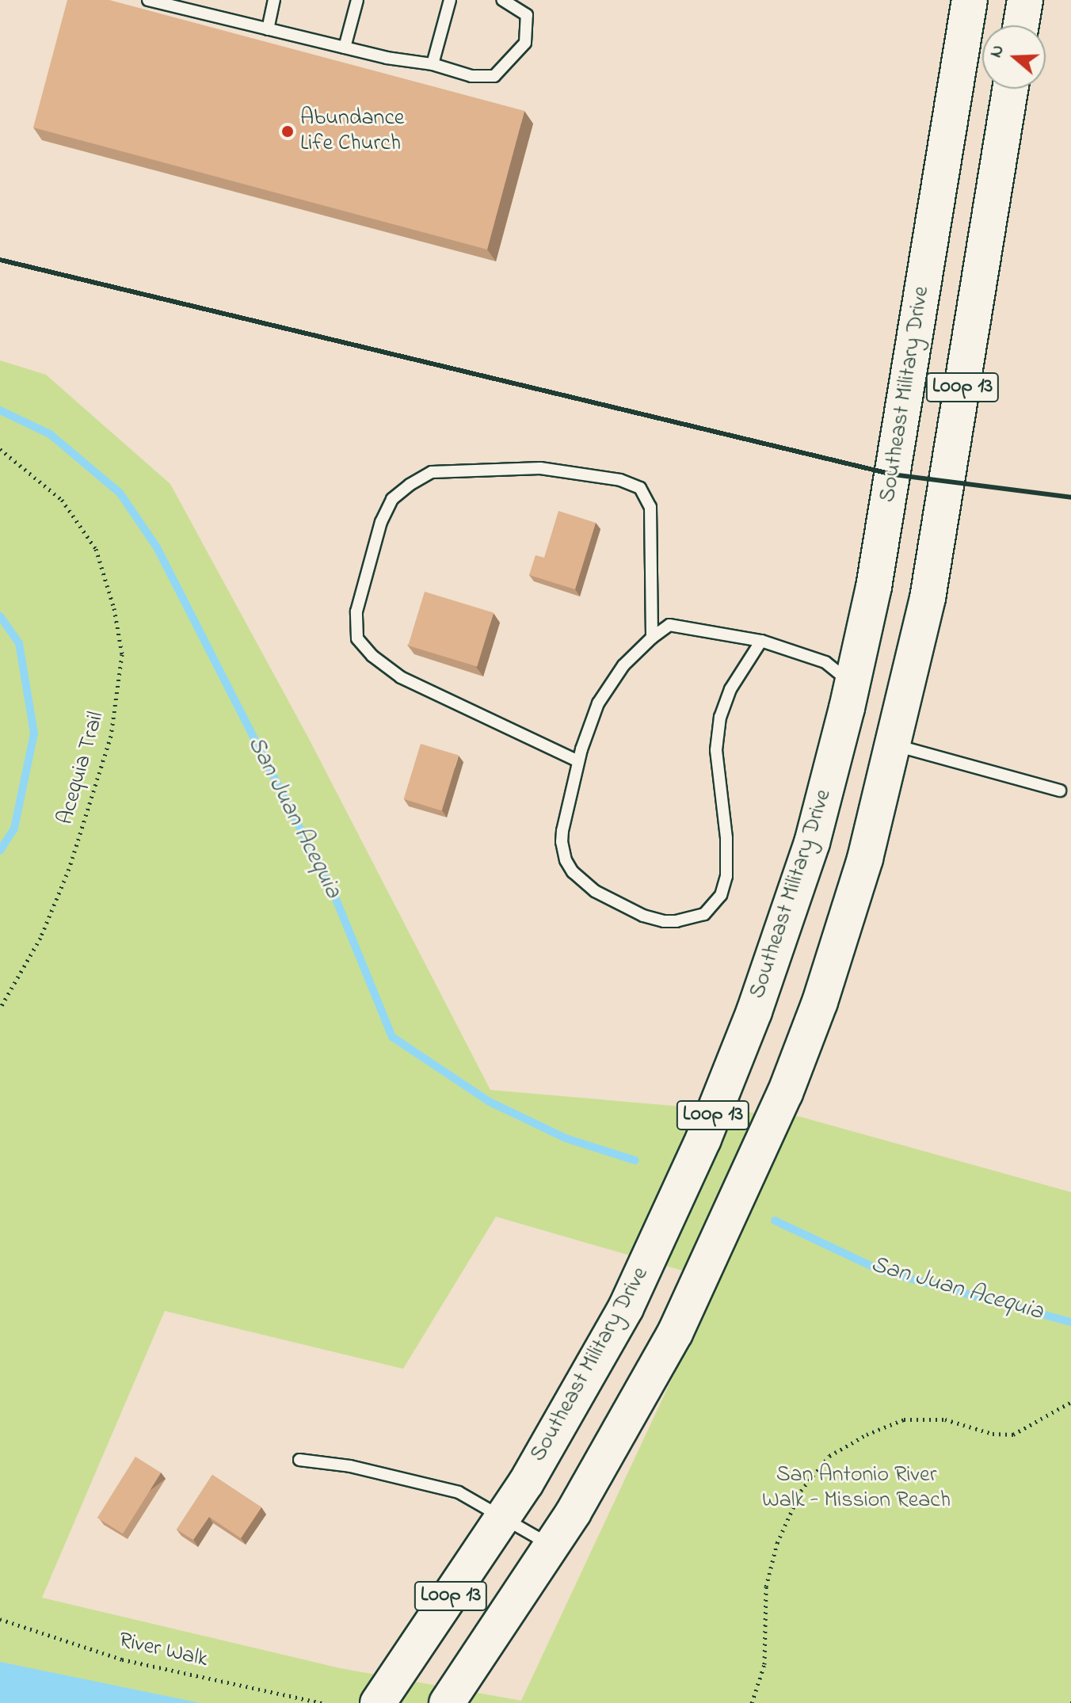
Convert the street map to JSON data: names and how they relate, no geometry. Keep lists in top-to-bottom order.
{
  "streets": {
    "main road": ["Loop 13", "Southeast Military Drive"],
    "path": ["Acequia Trail", "River Walk"]
  },
  "water": ["San Juan Acequia"],
  "parks": ["San Antonio River Walk - Mission Reach"],
  "places": ["Abundance Life Church"],
  "north": "left"
}
